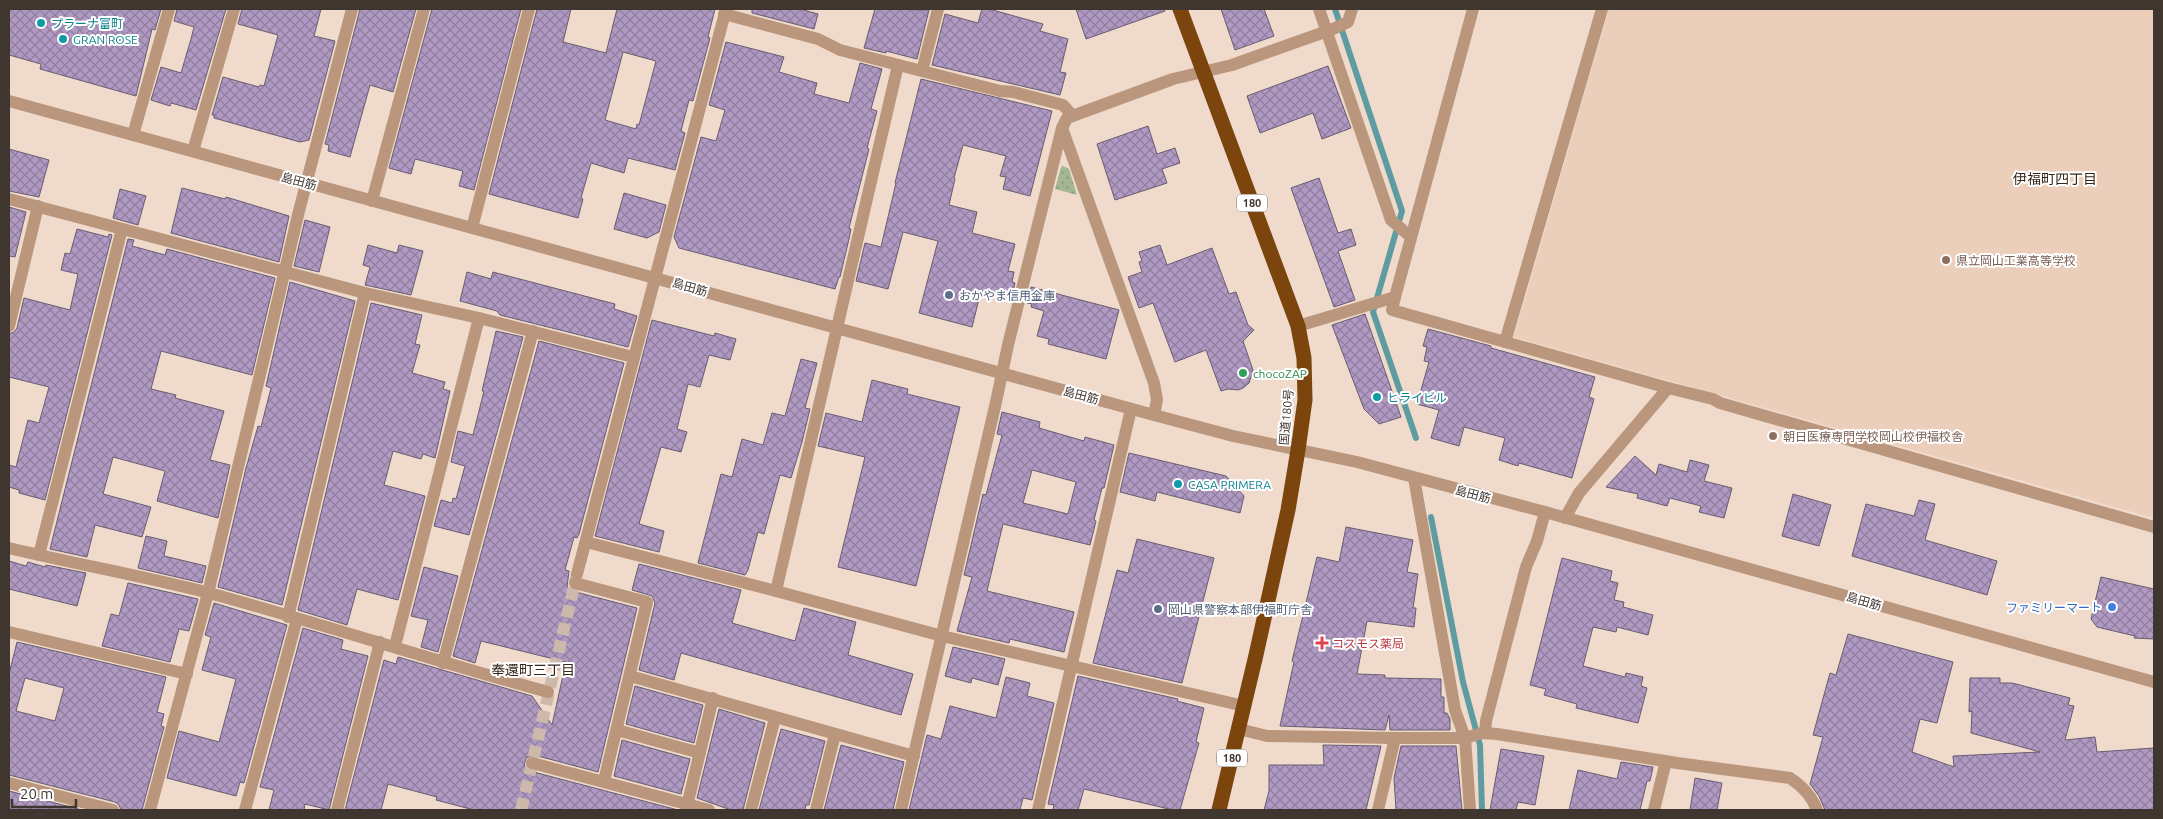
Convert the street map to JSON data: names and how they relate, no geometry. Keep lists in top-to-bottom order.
{
  "streets": {
    "highway": ["180", "国道180号"],
    "street": ["島田筋"]
  },
  "crossings": [
    ["島田筋", "国道180号"]
  ],
  "districts": ["伊福町四丁目", "奉還町三丁目"],
  "places": {
    "other": [
      "プラーナ富町",
      "GRAN ROSE",
      "県立岡山工業高等学校",
      "おかやま信用金庫",
      "chocoZAP",
      "ヒライビル",
      "朝日医療専門学校岡山校伊福校舎",
      "CASA PRIMERA",
      "ファミリーマート",
      "岡山県警察本部伊福町庁舎"
    ],
    "health": ["コスモス薬局"]
  },
  "scale_bar": "20 m"
}
